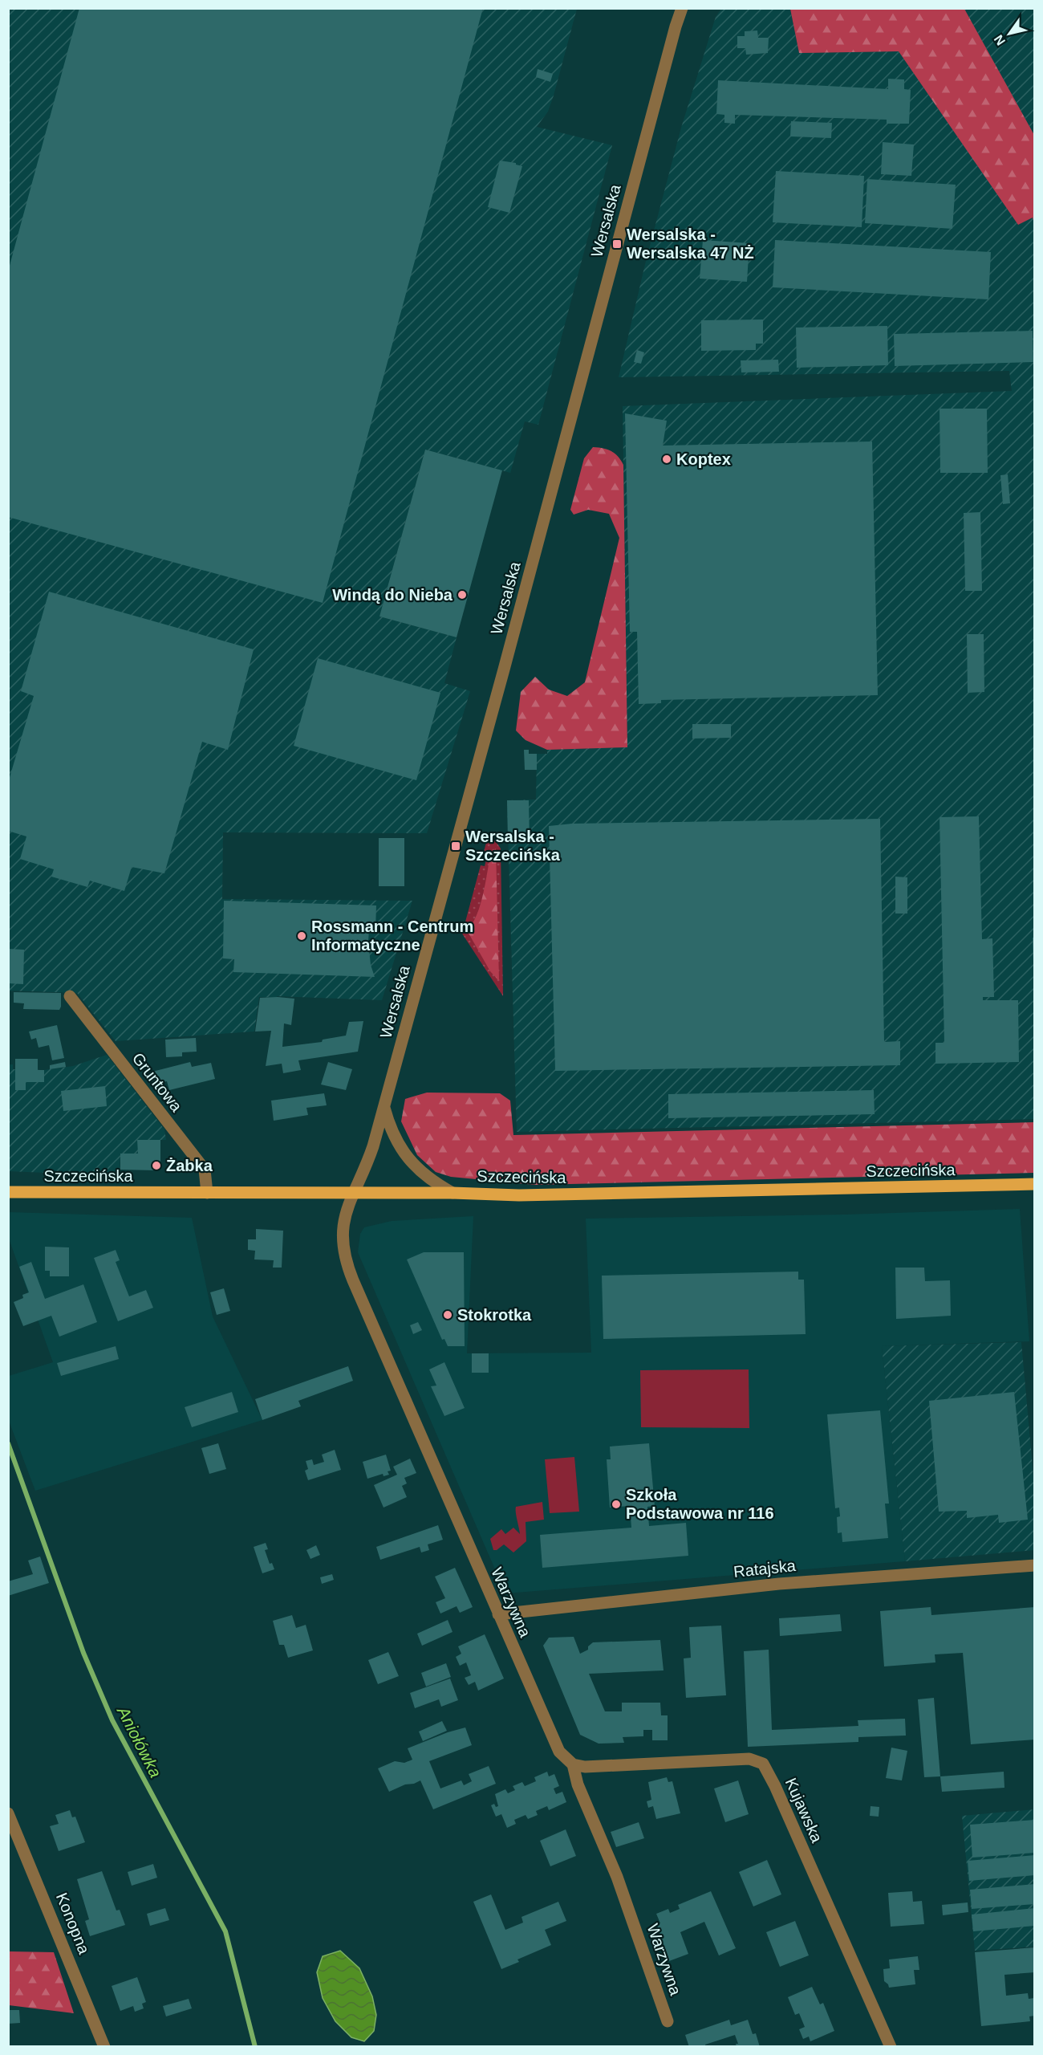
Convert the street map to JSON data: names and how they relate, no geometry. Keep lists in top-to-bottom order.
{
  "streets": {
    "main road": ["Szczecińska"],
    "street": [
      "Wersalska",
      "Gruntowa",
      "Ratajska",
      "Warzywna",
      "Kujawska",
      "Konopna"
    ]
  },
  "crossings": [
    ["Wersalska", "Szczecińska"],
    ["Wersalska", "Warzywna"],
    ["Gruntowa", "Szczecińska"],
    ["Szczecińska", "Warzywna"],
    ["Ratajska", "Warzywna"],
    ["Warzywna", "Kujawska"]
  ],
  "water": ["Aniołówka"],
  "places": {
    "transit": ["Wersalska - Wersalska 47 NŻ", "Wersalska - Szczecińska"],
    "other": [
      "Koptex",
      "Windą do Nieba",
      "Rossmann - Centrum Informatyczne",
      "Żabka",
      "Stokrotka",
      "Szkoła Podstawowa nr 116"
    ]
  },
  "north": "bottom left"
}
